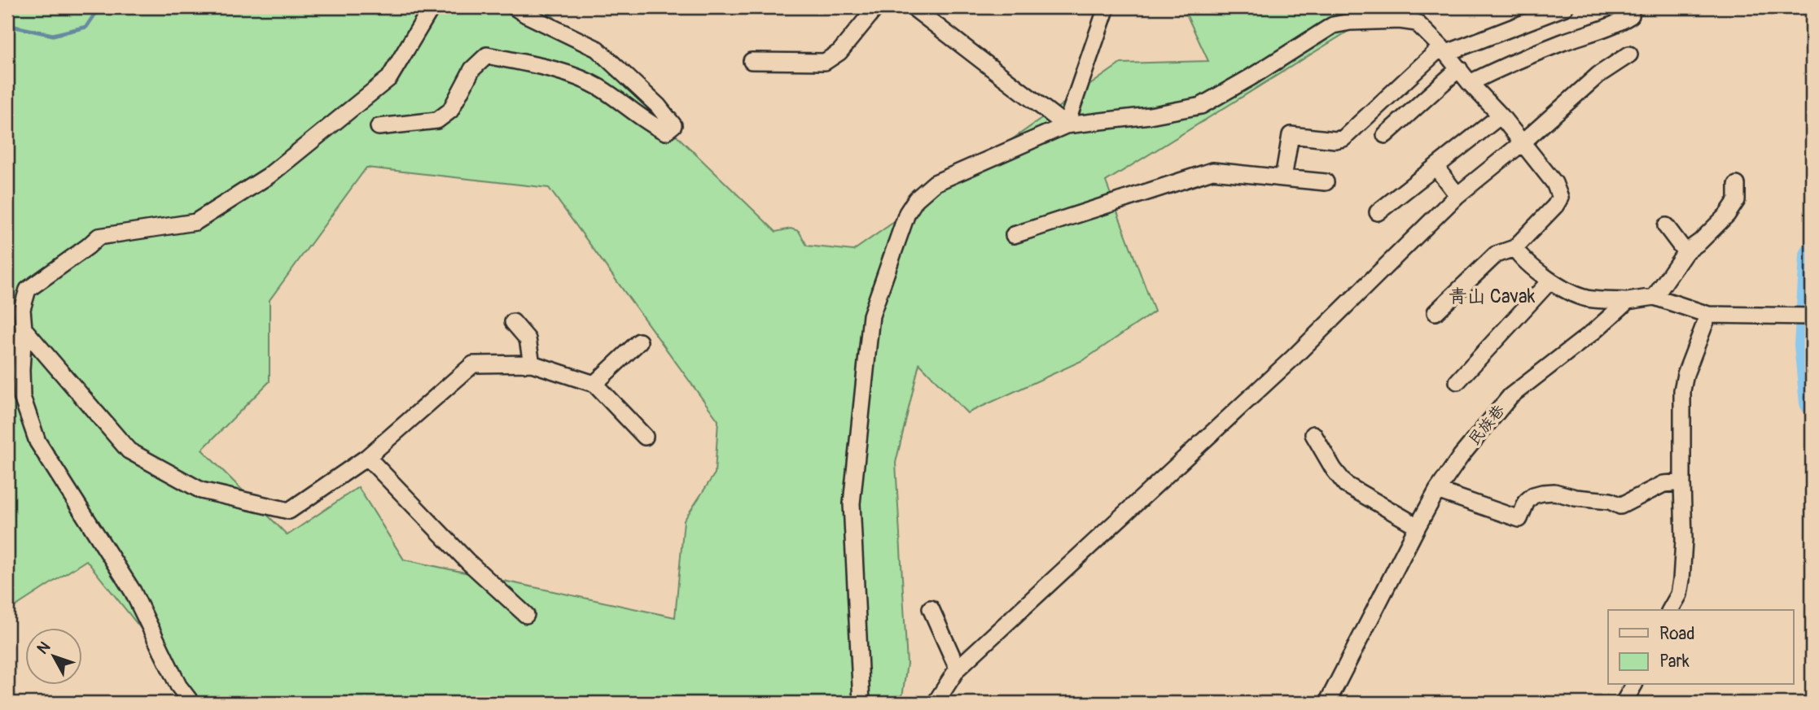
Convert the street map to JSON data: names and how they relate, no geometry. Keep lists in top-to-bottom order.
{
  "streets": {
    "street": ["民族巷"]
  },
  "districts": ["青山 Cavak"],
  "legend": ["Road", "Park"],
  "north": "top left"
}
